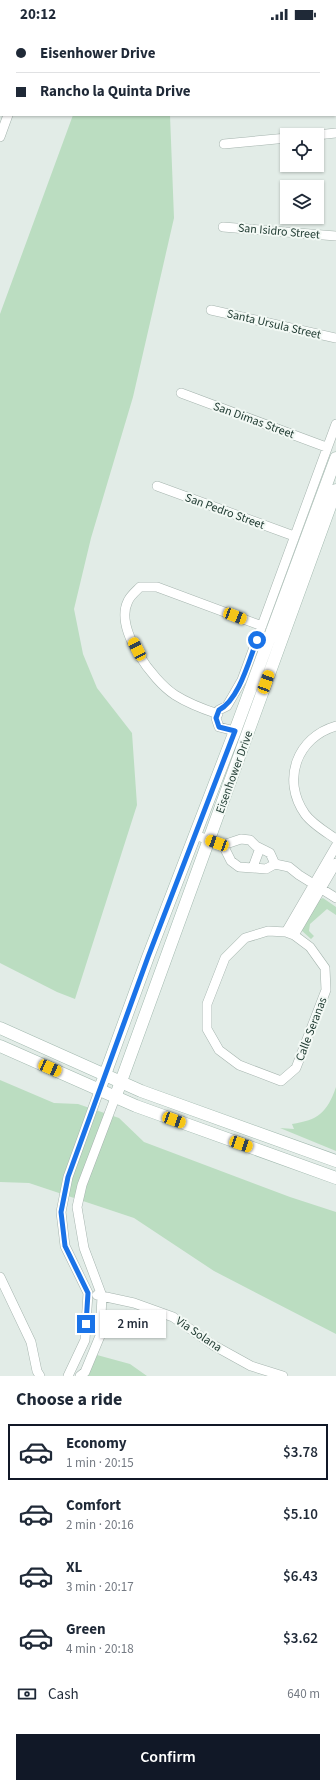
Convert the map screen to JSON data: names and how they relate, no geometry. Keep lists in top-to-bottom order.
{
  "streets": {
    "main road": ["Eisenhower Drive"],
    "street": [
      "San Isidro Street",
      "Santa Ursula Street",
      "San Dimas Street",
      "San Pedro Street",
      "Calle Seranas",
      "Via Solana"
    ]
  },
  "page": {
    "status": "20:12",
    "banner": ["Eisenhower Drive", "Rancho la Quinta Drive"],
    "bubble": "2 min",
    "heading": "Choose a ride",
    "list": [
      {
        "name": "Economy",
        "note": "1 min · 20:15",
        "value": "$3.78"
      },
      {
        "name": "Comfort",
        "note": "2 min · 20:16",
        "value": "$5.10"
      },
      {
        "name": "XL",
        "note": "3 min · 20:17",
        "value": "$6.43"
      },
      {
        "name": "Green",
        "note": "4 min · 20:18",
        "value": "$3.62"
      }
    ],
    "pay": ["Cash", "640 m"],
    "buttons": "Confirm"
  }
}
